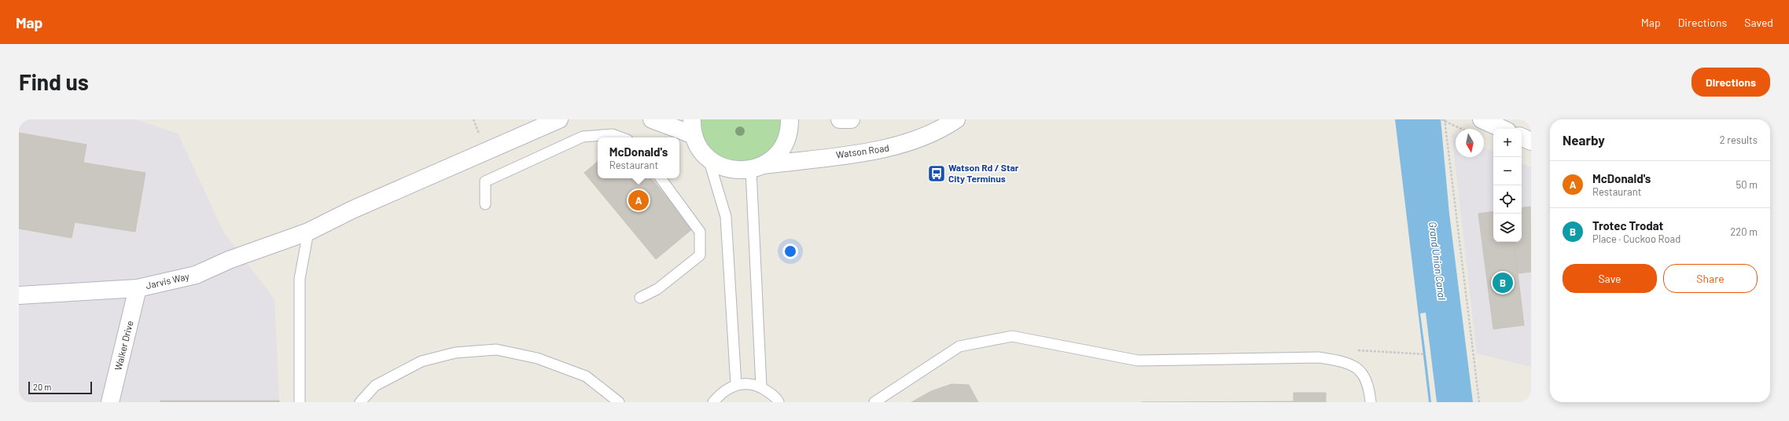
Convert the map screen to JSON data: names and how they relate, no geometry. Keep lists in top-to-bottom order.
{
  "streets": {
    "street": ["Watson Road", "Jarvis Way", "Walker Drive"]
  },
  "crossings": [
    ["Jarvis Way", "Walker Drive"]
  ],
  "water": ["Grand Union Canal"],
  "places": {
    "bus stop": ["Watson Rd / Star City Terminus"]
  },
  "scale_bar": "20 m",
  "north": "bottom",
  "page": {
    "header": "Map",
    "nav": ["Map", "Directions", "Saved"],
    "buttons": [
      "Directions",
      ["Save", "Share"]
    ],
    "title": "Find us",
    "heading": ["Nearby", "2 results"],
    "map_buttons": ["+", "−"],
    "popup": ["McDonald's", "Restaurant"],
    "list": [
      {
        "mark": "A",
        "name": "McDonald's",
        "note": "Restaurant",
        "value": "50 m"
      },
      {
        "mark": "B",
        "name": "Trotec Trodat",
        "note": "Place · Cuckoo Road",
        "value": "220 m"
      }
    ],
    "pins": ["A", "B"],
    "scale": "20 m"
  }
}
